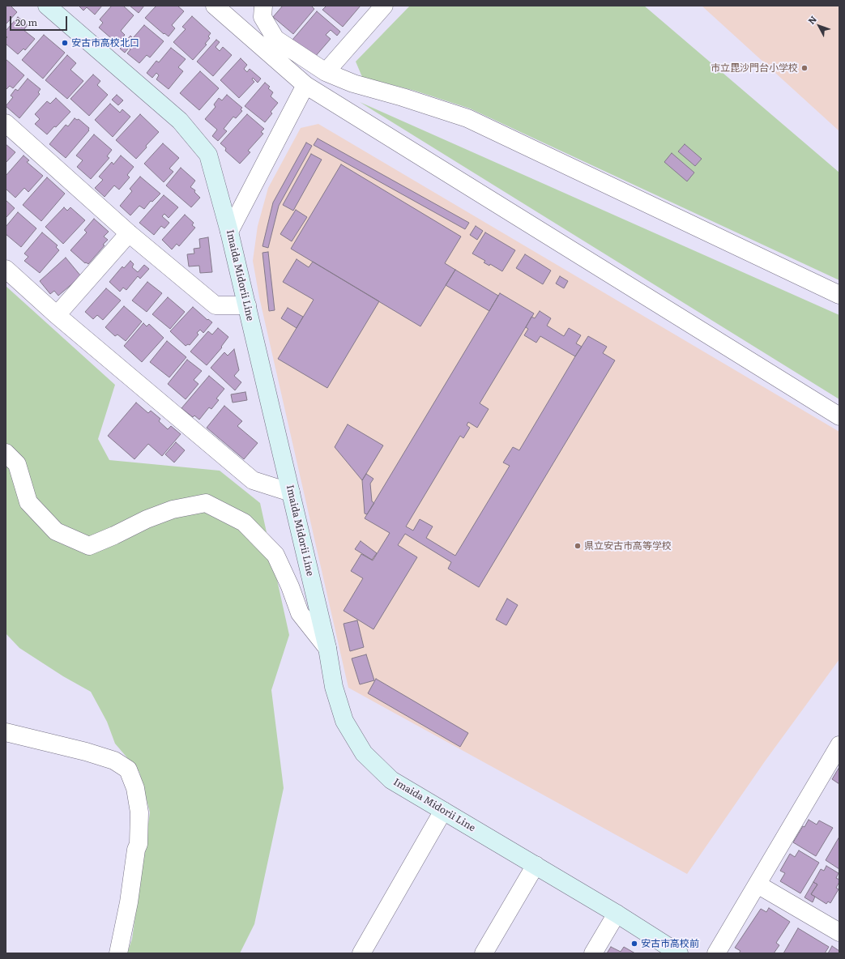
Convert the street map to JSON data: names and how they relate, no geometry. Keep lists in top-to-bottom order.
{
  "streets": {
    "main road": ["Imaida Midorii Line"]
  },
  "places": [
    "安古市高校北口",
    "市立毘沙門台小学校",
    "県立安古市高等学校",
    "安古市高校前"
  ],
  "scale_bar": "20 m",
  "north": "top left"
}
